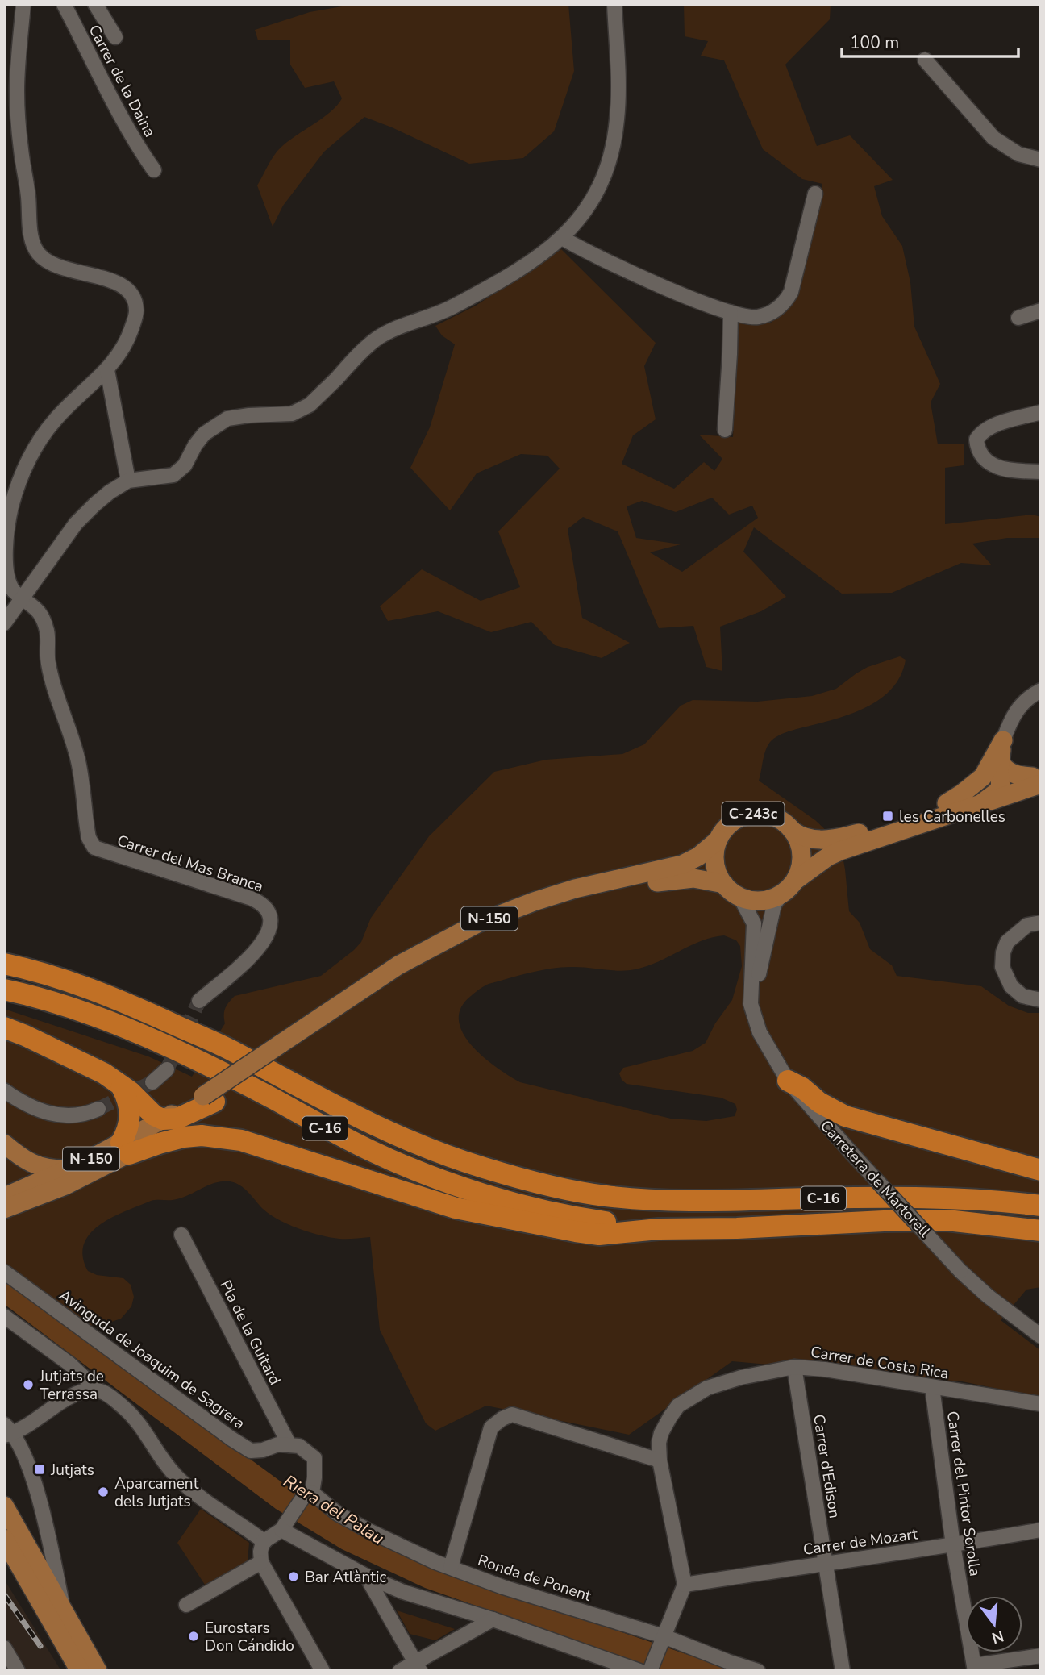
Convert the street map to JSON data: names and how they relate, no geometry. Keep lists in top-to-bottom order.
{
  "streets": {
    "highway": ["C-16"],
    "main road": ["C-243c", "N-150"],
    "street": [
      "Carrer de la Daina",
      "Carrer del Mas Branca",
      "Carretera de Martorell",
      "Pla de la Guitard",
      "Avinguda de Joaquim de Sagrera",
      "Carrer de Costa Rica",
      "Carrer d'Edison",
      "Carrer del Pintor Sorolla",
      "Carrer de Mozart",
      "Ronda de Ponent"
    ]
  },
  "crossings": [
    ["C-243c", "N-150"],
    ["C-243c", "Carretera de Martorell"],
    ["N-150", "Carretera de Martorell"],
    ["Pla de la Guitard", "Avinguda de Joaquim de Sagrera"],
    ["Carrer de Costa Rica", "Carrer d'Edison"],
    ["Carrer de Costa Rica", "Carrer del Pintor Sorolla"],
    ["Carrer de Costa Rica", "Carrer de Mozart"],
    ["Carrer d'Edison", "Carrer de Mozart"],
    ["Carrer del Pintor Sorolla", "Carrer de Mozart"]
  ],
  "water": ["Riera del Palau"],
  "places": {
    "transit": ["les Carbonelles", "Jutjats"],
    "other": [
      "Jutjats de Terrassa",
      "Aparcament dels Jutjats",
      "Bar Atlàntic",
      "Eurostars Don Cándido"
    ]
  },
  "scale_bar": "100 m",
  "north": "bottom"
}
